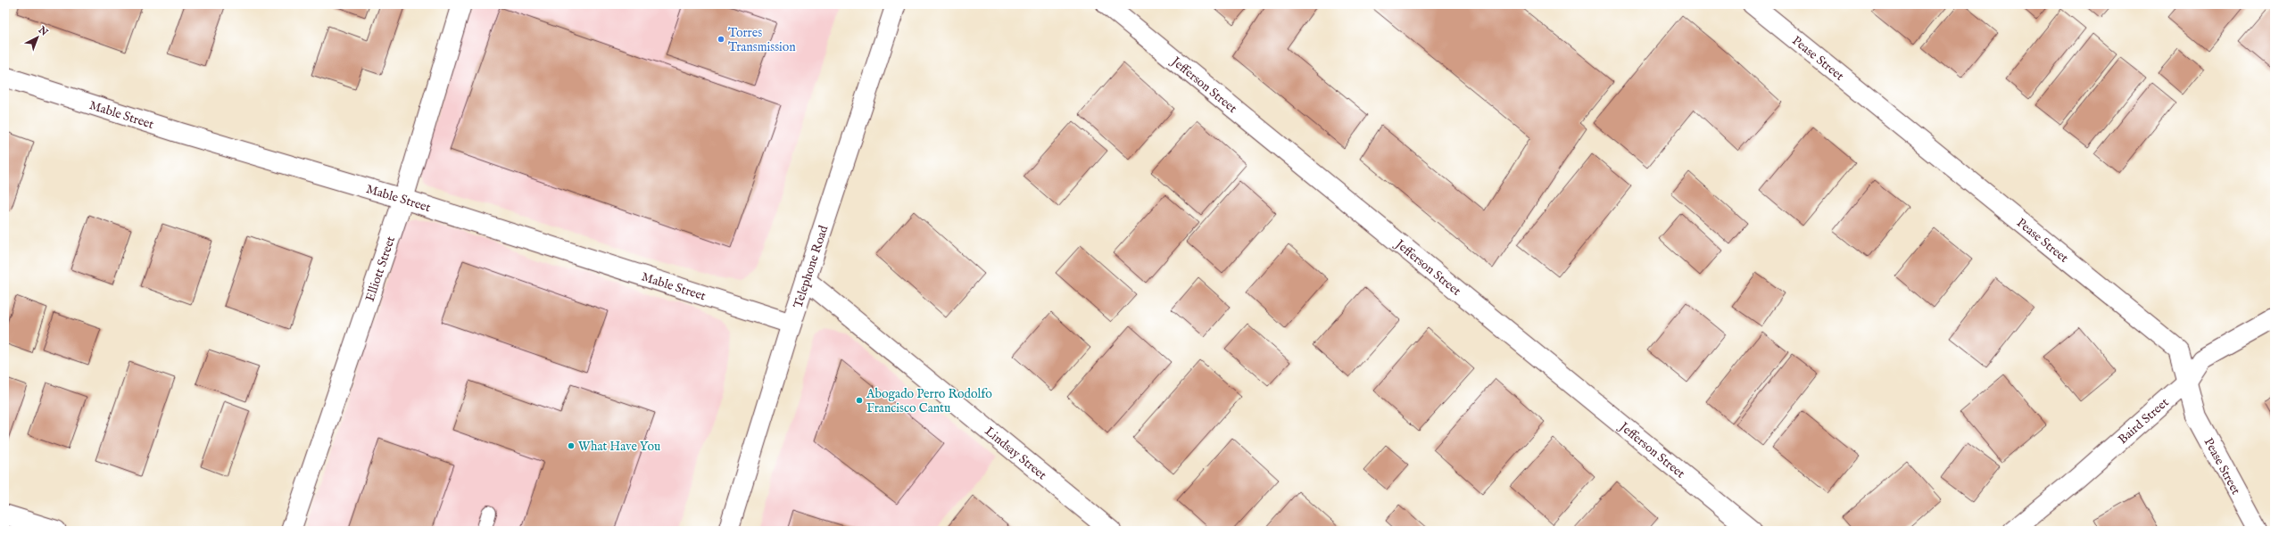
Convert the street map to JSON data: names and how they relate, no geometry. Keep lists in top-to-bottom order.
{
  "streets": {
    "street": [
      "Pease Street",
      "Jefferson Street",
      "Mable Street",
      "Telephone Road",
      "Elliott Street",
      "Baird Street",
      "Lindsay Street"
    ]
  },
  "crossings": [
    ["Pease Street", "Baird Street"],
    ["Mable Street", "Telephone Road"],
    ["Mable Street", "Elliott Street"],
    ["Telephone Road", "Lindsay Street"]
  ],
  "places": ["Torres Transmission", "Abogado Perro Rodolfo Francisco Cantu", "What Have You"],
  "north": "top right"
}
